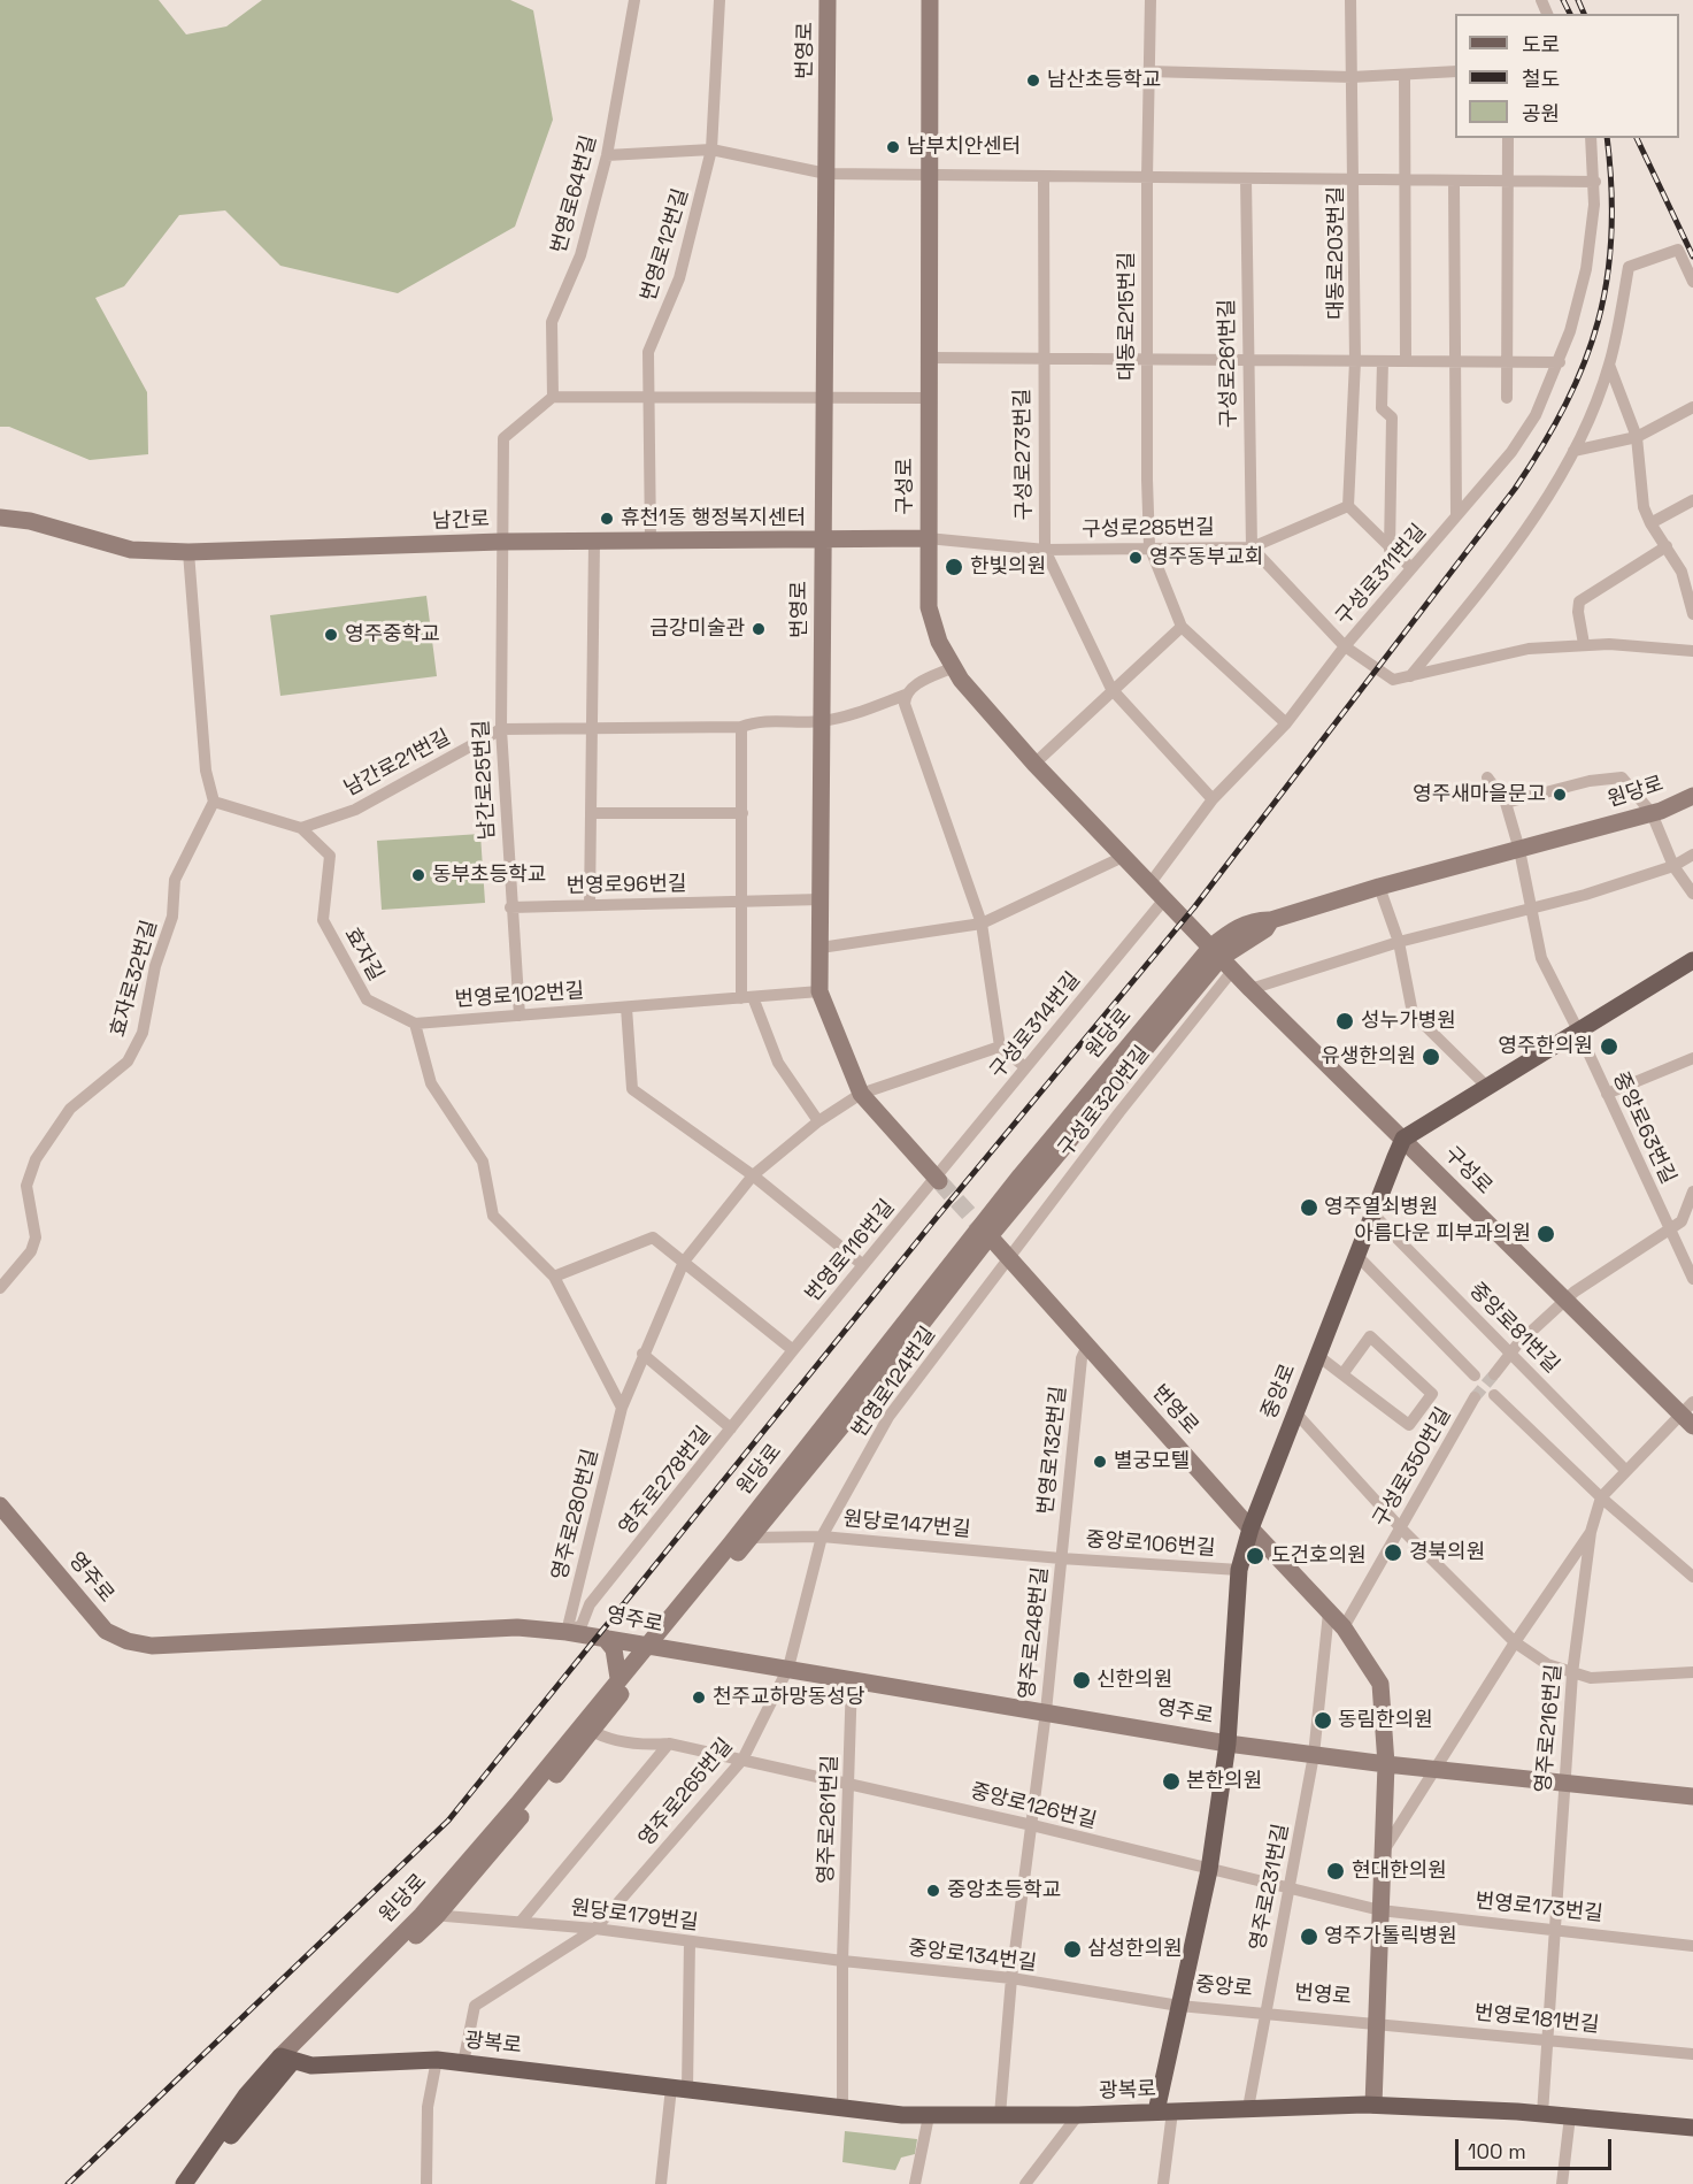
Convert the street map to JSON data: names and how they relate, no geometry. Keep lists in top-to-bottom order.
{
  "streets": {
    "main road": [
      "번영로",
      "구성로",
      "남간로",
      "원당로",
      "중앙로",
      "영주로",
      "광복로"
    ],
    "street": [
      "번영로64번길",
      "번영로12번길",
      "대동로203번길",
      "대동로215번길",
      "구성로261번길",
      "구성로273번길",
      "구성로285번길",
      "구성로311번길",
      "남간로21번길",
      "남간로25번길",
      "번영로96번길",
      "효자길",
      "효자로32번길",
      "번영로102번길",
      "구성로314번길",
      "구성로320번길",
      "중앙로63번길",
      "번영로116번길",
      "중앙로81번길",
      "번영로124번길",
      "번영로132번길",
      "구성로350번길",
      "영주로278번길",
      "영주로280번길",
      "원당로147번길",
      "중앙로106번길",
      "영주로248번길",
      "영주로216번길",
      "영주로265번길",
      "중앙로126번길",
      "영주로261번길",
      "영주로231번길",
      "번영로173번길",
      "원당로179번길",
      "중앙로134번길",
      "번영로181번길"
    ]
  },
  "crossings": [
    ["번영로", "남간로"],
    ["번영로", "남간로21번길"],
    ["번영로", "원당로"],
    ["번영로", "번영로96번길"],
    ["번영로", "번영로102번길"],
    ["번영로", "구성로314번길"],
    ["번영로", "구성로320번길"],
    ["번영로", "번영로116번길"],
    ["번영로", "번영로124번길"],
    ["번영로", "중앙로"],
    ["번영로", "번영로132번길"],
    ["번영로", "구성로350번길"],
    ["번영로", "영주로280번길"],
    ["번영로", "영주로"],
    ["번영로", "영주로231번길"],
    ["번영로", "번영로173번길"],
    ["번영로", "번영로181번길"],
    ["번영로", "광복로"],
    ["번영로12번길", "남간로"],
    ["대동로203번길", "구성로273번길"],
    ["대동로203번길", "구성로285번길"],
    ["대동로215번길", "구성로273번길"],
    ["대동로215번길", "구성로285번길"],
    ["대동로215번길", "구성로311번길"],
    ["구성로261번길", "구성로273번길"],
    ["구성로261번길", "구성로285번길"],
    ["구성로273번길", "구성로"],
    ["구성로273번길", "구성로285번길"],
    ["구성로273번길", "구성로311번길"],
    ["구성로", "남간로"],
    ["구성로", "구성로285번길"],
    ["구성로", "구성로311번길"],
    ["구성로", "남간로21번길"],
    ["구성로", "원당로"],
    ["구성로", "구성로314번길"],
    ["구성로", "구성로320번길"],
    ["구성로", "중앙로"],
    ["남간로", "구성로285번길"],
    ["남간로", "남간로25번길"],
    ["남간로21번길", "남간로25번길"],
    ["남간로21번길", "효자길"],
    ["남간로25번길", "번영로96번길"],
    ["남간로25번길", "번영로102번길"],
    ["원당로", "구성로320번길"],
    ["원당로", "중앙로63번길"],
    ["원당로", "원당로147번길"],
    ["원당로", "영주로"],
    ["원당로", "중앙로126번길"],
    ["원당로", "원당로179번길"],
    ["원당로", "광복로"],
    ["효자길", "효자로32번길"],
    ["효자길", "번영로102번길"],
    ["구성로314번길", "번영로116번길"],
    ["구성로320번길", "번영로124번길"],
    ["번영로116번길", "영주로278번길"],
    ["중앙로81번길", "중앙로"],
    ["번영로124번길", "원당로147번길"],
    ["번영로124번길", "영주로"],
    ["번영로124번길", "영주로265번길"],
    ["중앙로", "중앙로106번길"],
    ["중앙로", "영주로"],
    ["중앙로", "중앙로126번길"],
    ["중앙로", "영주로231번길"],
    ["중앙로", "중앙로134번길"],
    ["중앙로", "광복로"],
    ["번영로132번길", "원당로147번길"],
    ["번영로132번길", "중앙로106번길"],
    ["번영로132번길", "영주로248번길"],
    ["영주로278번길", "영주로280번길"],
    ["영주로278번길", "영주로"],
    ["영주로280번길", "영주로"],
    ["원당로147번길", "중앙로106번길"],
    ["원당로147번길", "영주로248번길"],
    ["중앙로106번길", "영주로248번길"],
    ["영주로", "영주로248번길"],
    ["영주로", "영주로216번길"],
    ["영주로", "영주로265번길"],
    ["영주로", "영주로261번길"],
    ["영주로", "영주로231번길"],
    ["영주로248번길", "중앙로126번길"],
    ["영주로248번길", "중앙로134번길"],
    ["영주로248번길", "광복로"],
    ["영주로216번길", "번영로173번길"],
    ["영주로216번길", "번영로181번길"],
    ["영주로216번길", "광복로"],
    ["영주로265번길", "중앙로126번길"],
    ["영주로265번길", "원당로179번길"],
    ["영주로265번길", "광복로"],
    ["중앙로126번길", "영주로261번길"],
    ["영주로261번길", "원당로179번길"],
    ["영주로261번길", "중앙로134번길"],
    ["영주로261번길", "광복로"],
    ["영주로231번길", "광복로"],
    ["원당로179번길", "중앙로134번길"]
  ],
  "places": [
    "남산초등학교",
    "남부치안센터",
    "휴천1동 행정복지센터",
    "영주동부교회",
    "한빛의원",
    "금강미술관",
    "영주중학교",
    "영주새마을문고",
    "동부초등학교",
    "성누가병원",
    "영주한의원",
    "유생한의원",
    "영주열쇠병원",
    "아름다운 피부과의원",
    "별궁모텔",
    "경북의원",
    "도건호의원",
    "신한의원",
    "천주교하망동성당",
    "동림한의원",
    "본한의원",
    "현대한의원",
    "중앙초등학교",
    "영주가톨릭병원",
    "삼성한의원"
  ],
  "legend": ["도로", "철도", "공원"],
  "scale_bar": "100 m"
}
